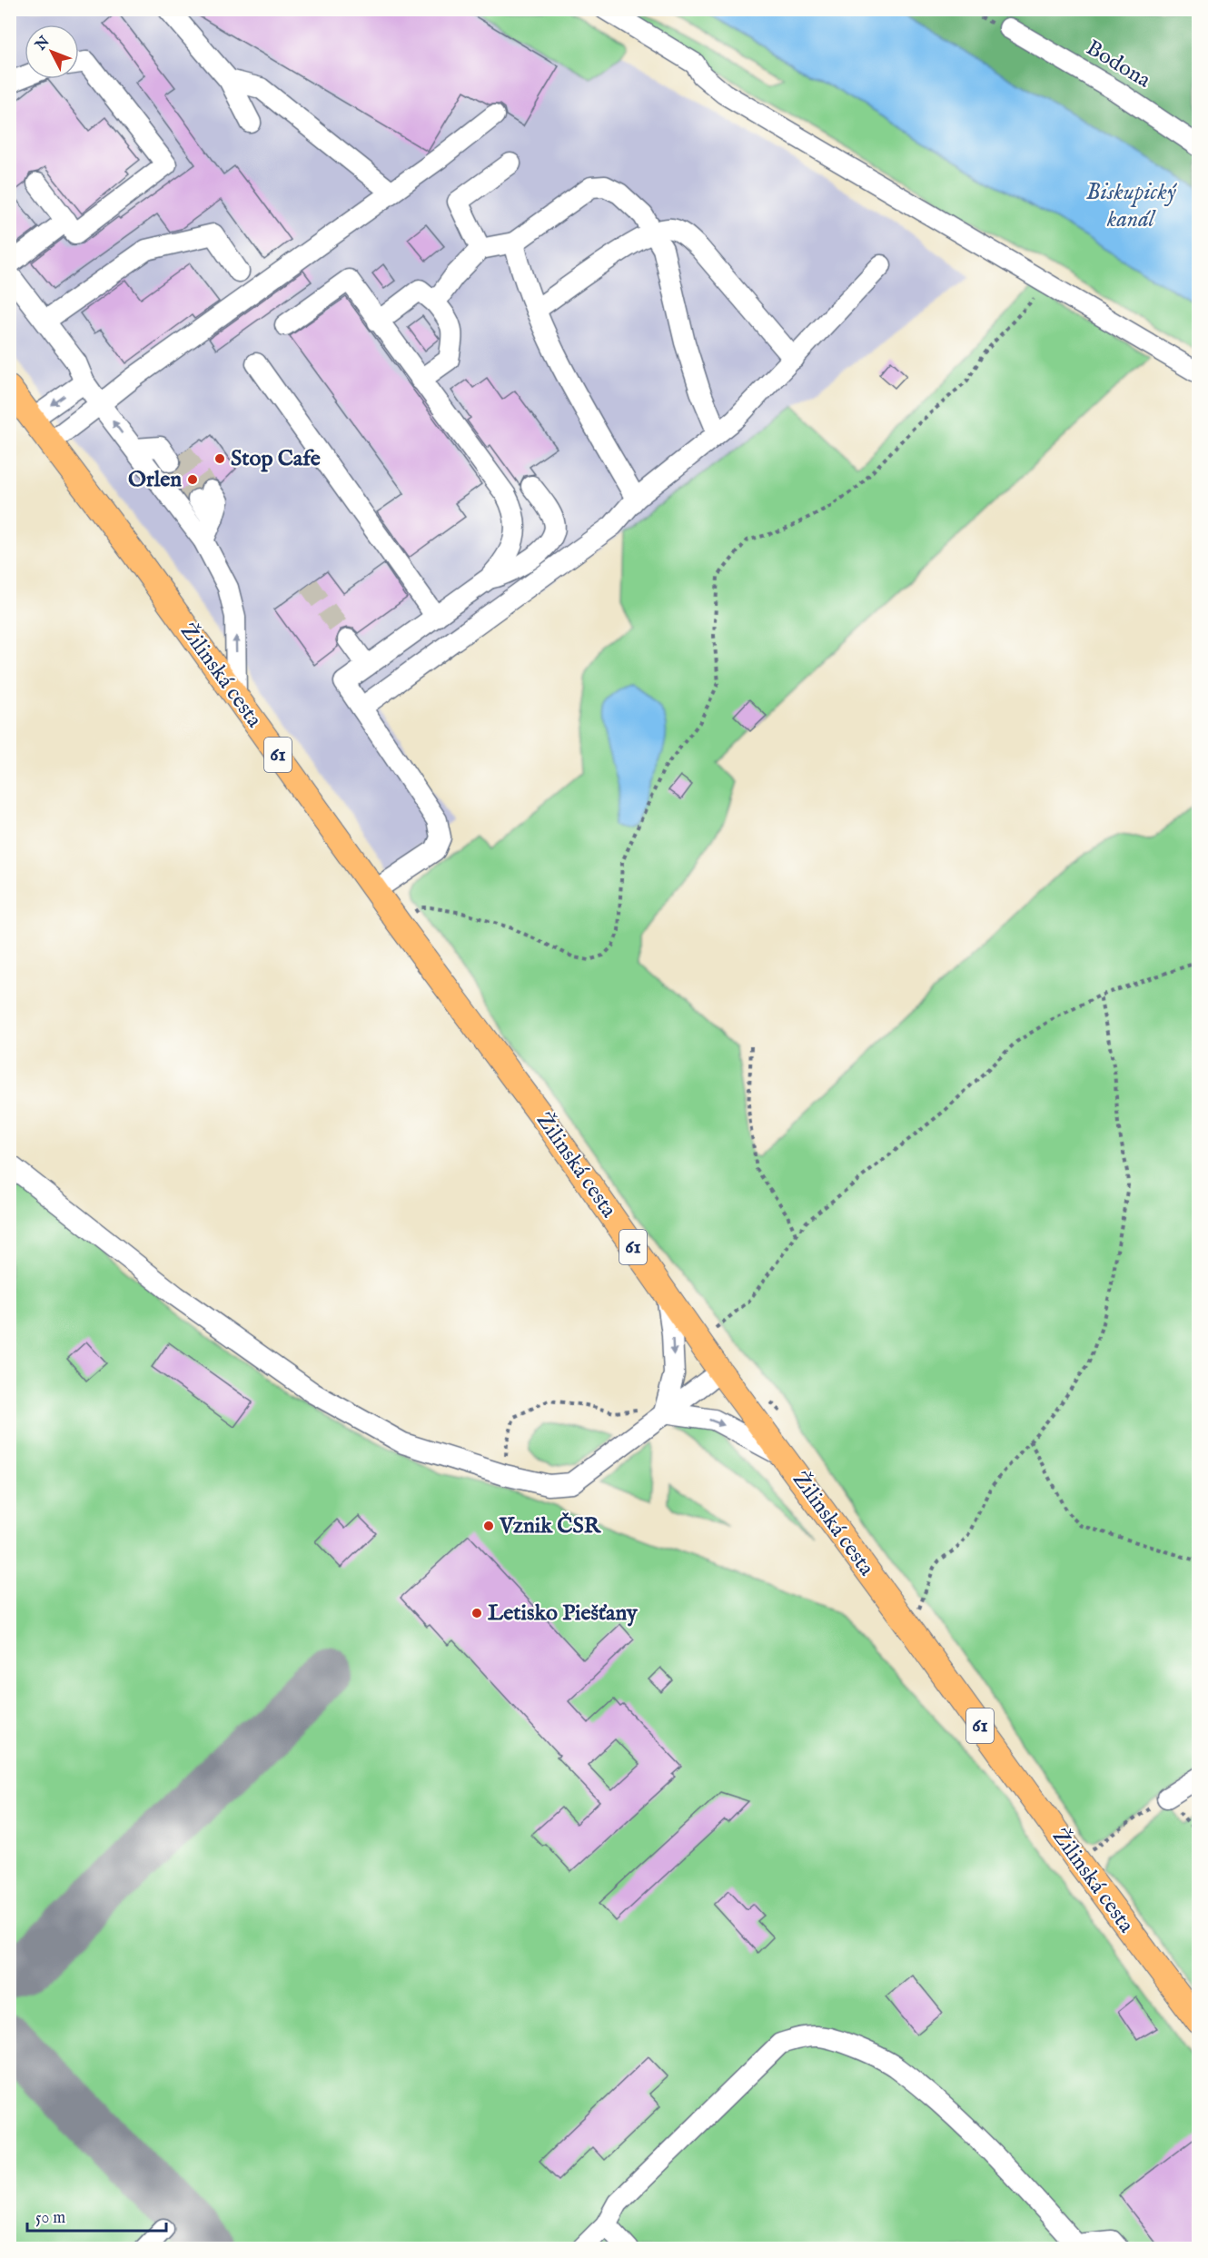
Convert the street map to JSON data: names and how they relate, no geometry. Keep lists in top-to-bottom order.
{
  "streets": {
    "main road": ["Žilinská cesta", "61"],
    "lane": ["Bodona"]
  },
  "water": ["Biskupický kanál"],
  "places": [
    "Stop Cafe",
    "Orlen",
    "Vznik ČSR",
    "Letisko Piešťany"
  ],
  "scale_bar": "50 m",
  "north": "top left"
}
